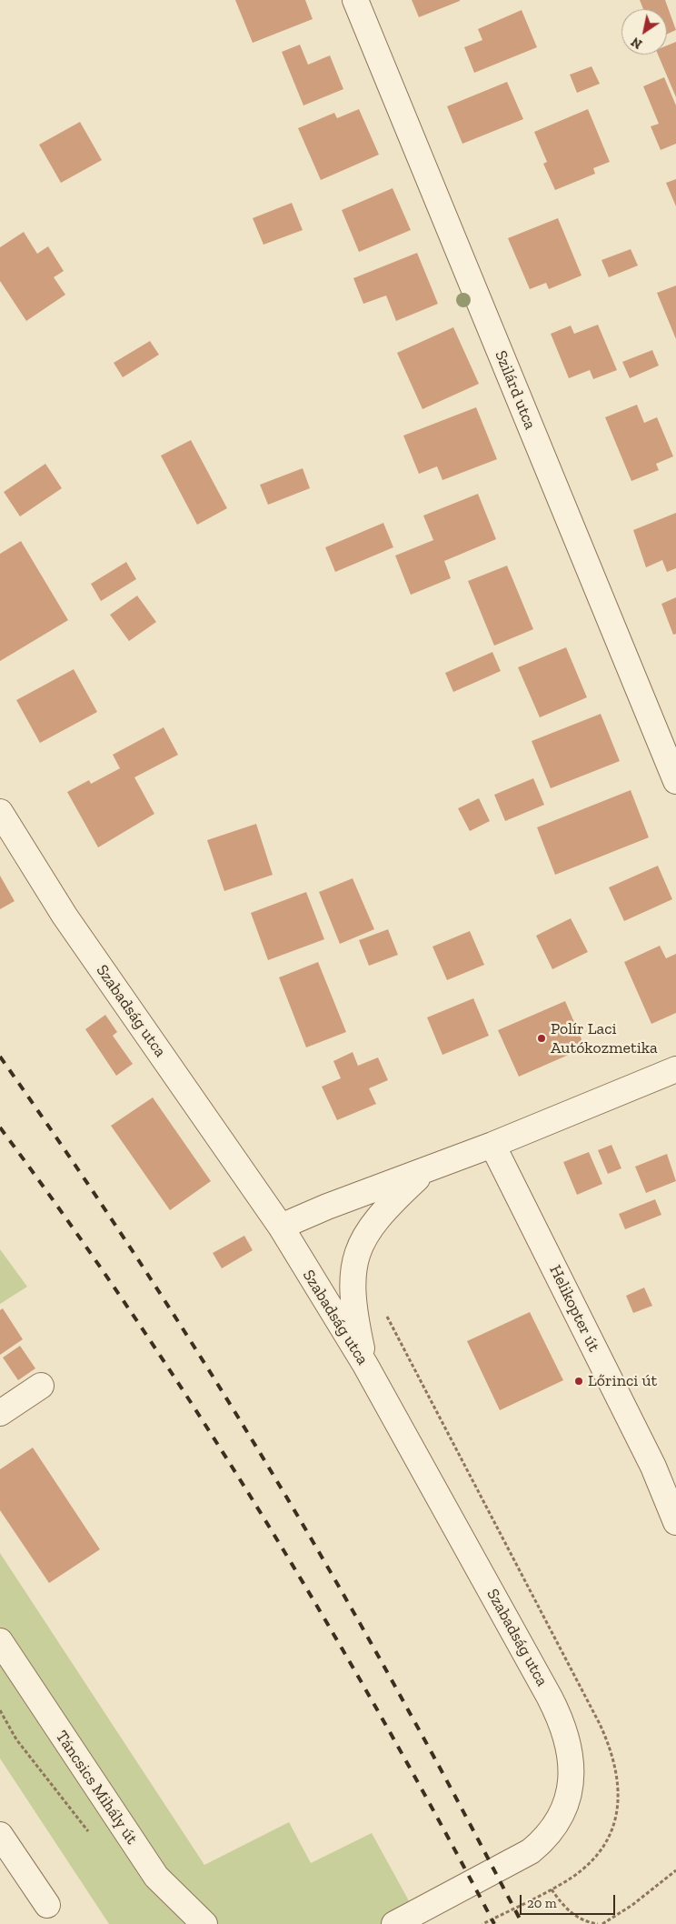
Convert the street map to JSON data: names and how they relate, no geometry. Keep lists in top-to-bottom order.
{
  "streets": {
    "street": [
      "Szilárd utca",
      "Szabadság utca",
      "Helikopter út",
      "Táncsics Mihály út"
    ]
  },
  "places": ["Polír Laci Autókozmetika", "Lőrinci út"],
  "scale_bar": "20 m",
  "north": "bottom left"
}
